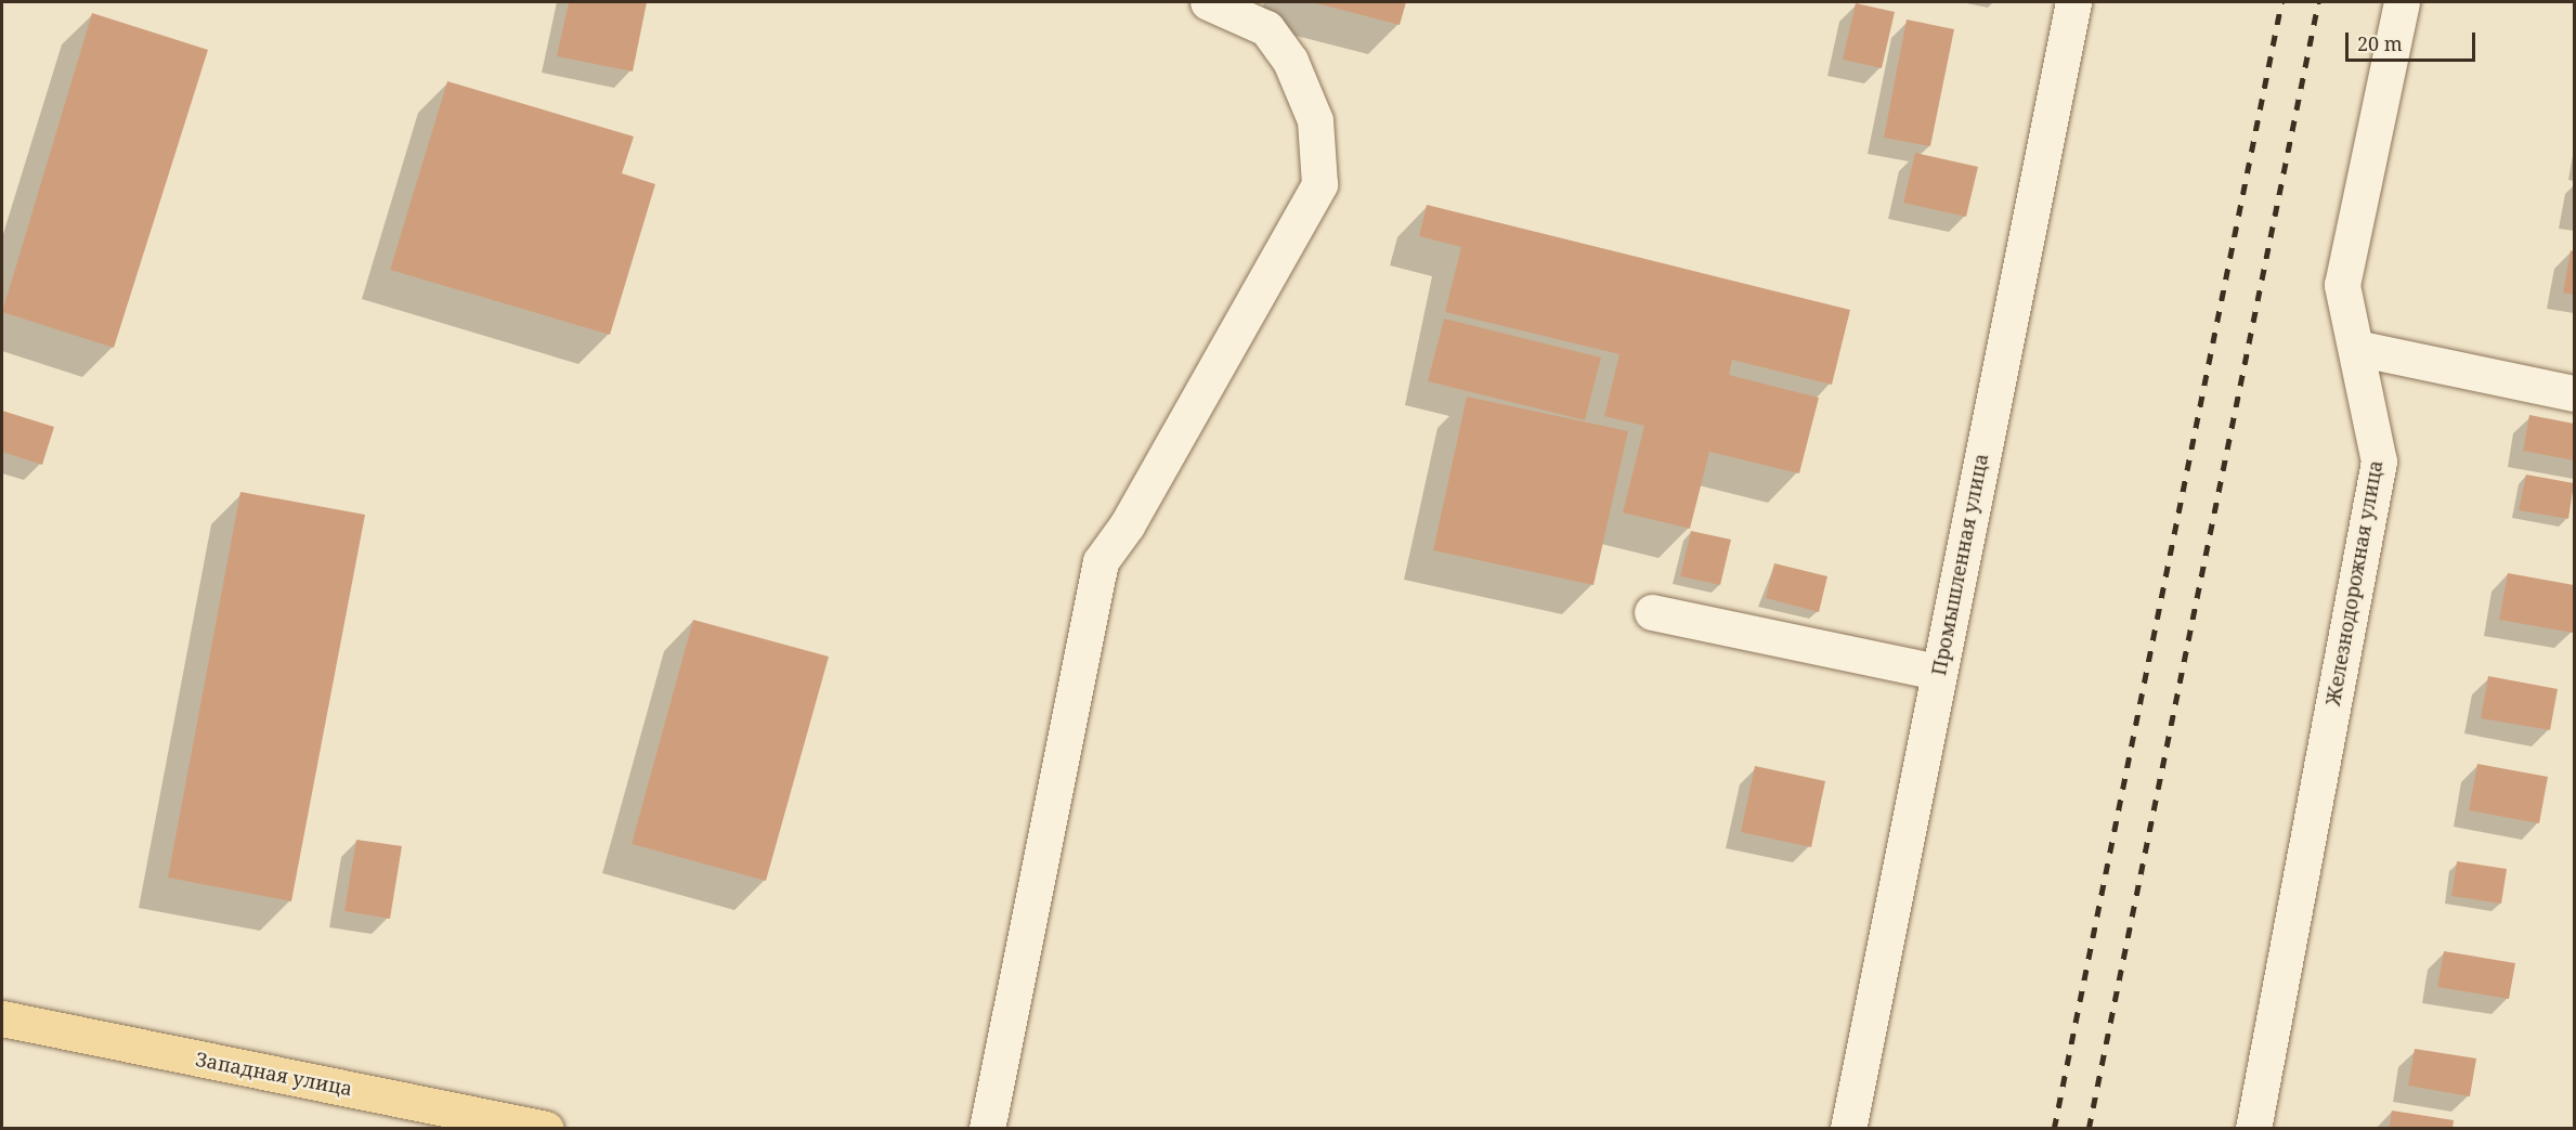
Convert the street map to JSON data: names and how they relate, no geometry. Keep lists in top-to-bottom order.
{
  "streets": {
    "main road": ["Западная улица"],
    "street": ["Промышленная улица", "Железнодорожная улица"]
  },
  "scale_bar": "20 m"
}
